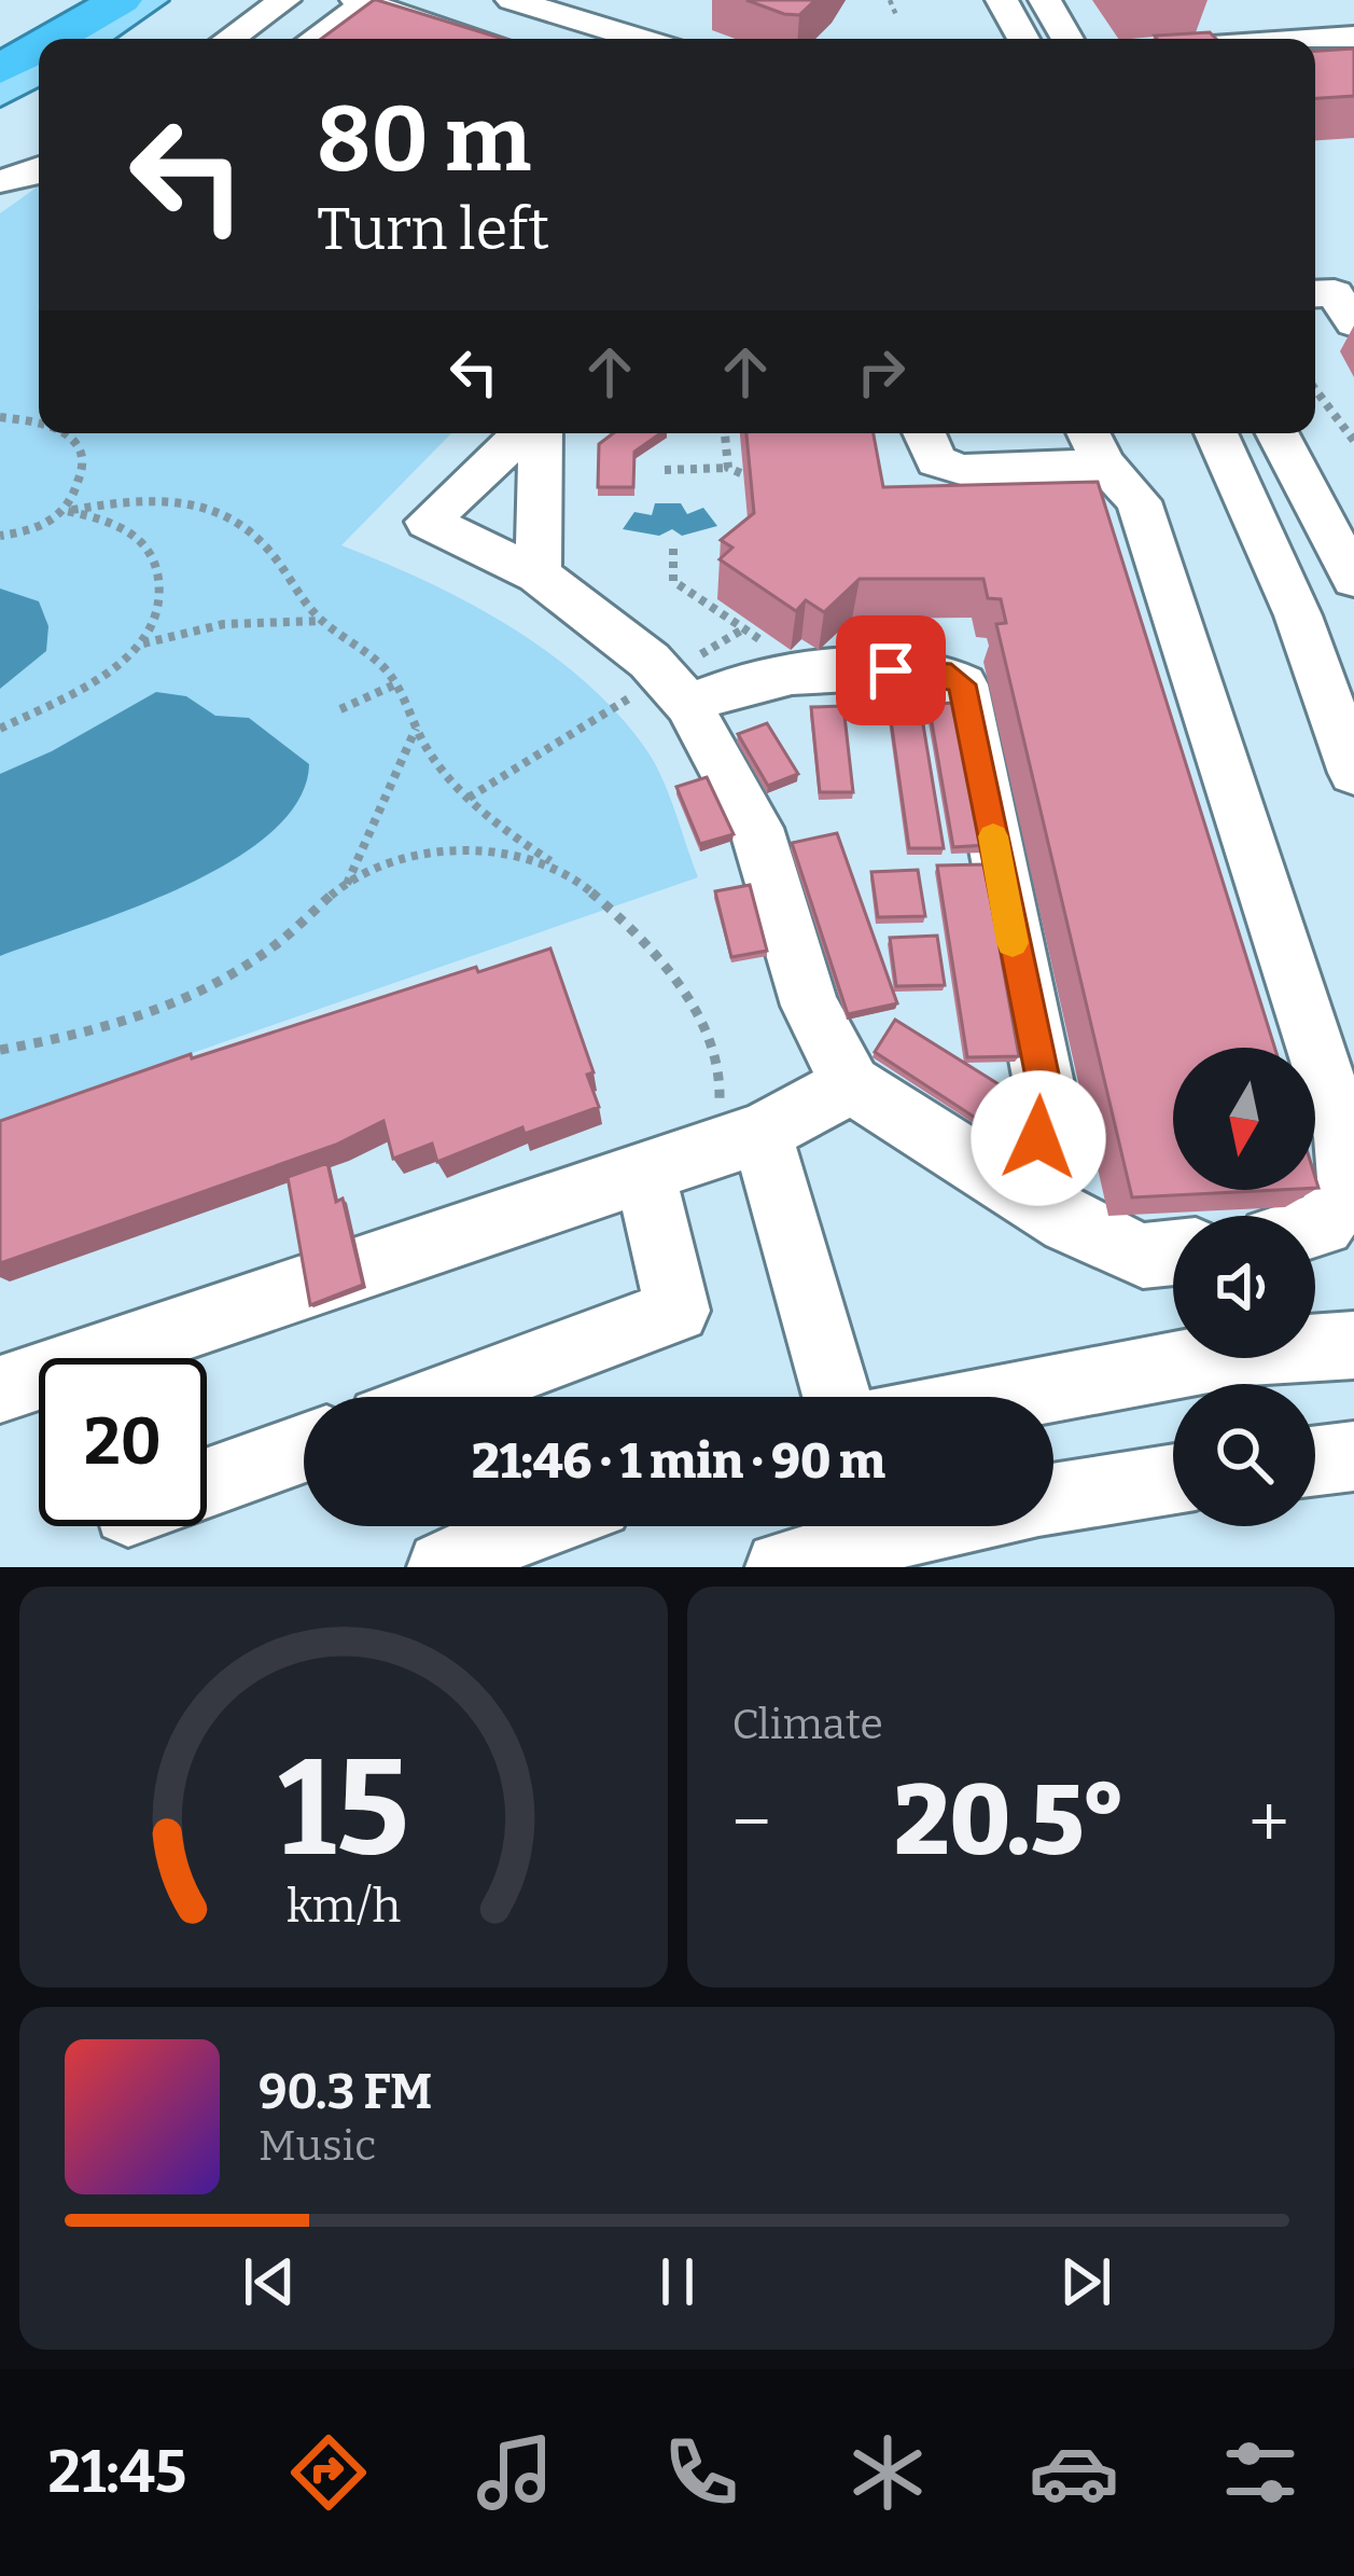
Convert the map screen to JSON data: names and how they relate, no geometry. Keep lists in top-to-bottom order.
{
  "north": "bottom",
  "page": {
    "turn": ["80 m", "Turn left"],
    "limit": "20",
    "trip": "21:46 · 1 min · 90 m",
    "tile": "Climate",
    "heat": ["−", "20.5°", "+"],
    "song": ["90.3 FM", "Music"],
    "tabs": "21:45",
    "gauge": ["15", "km/h"]
  }
}
